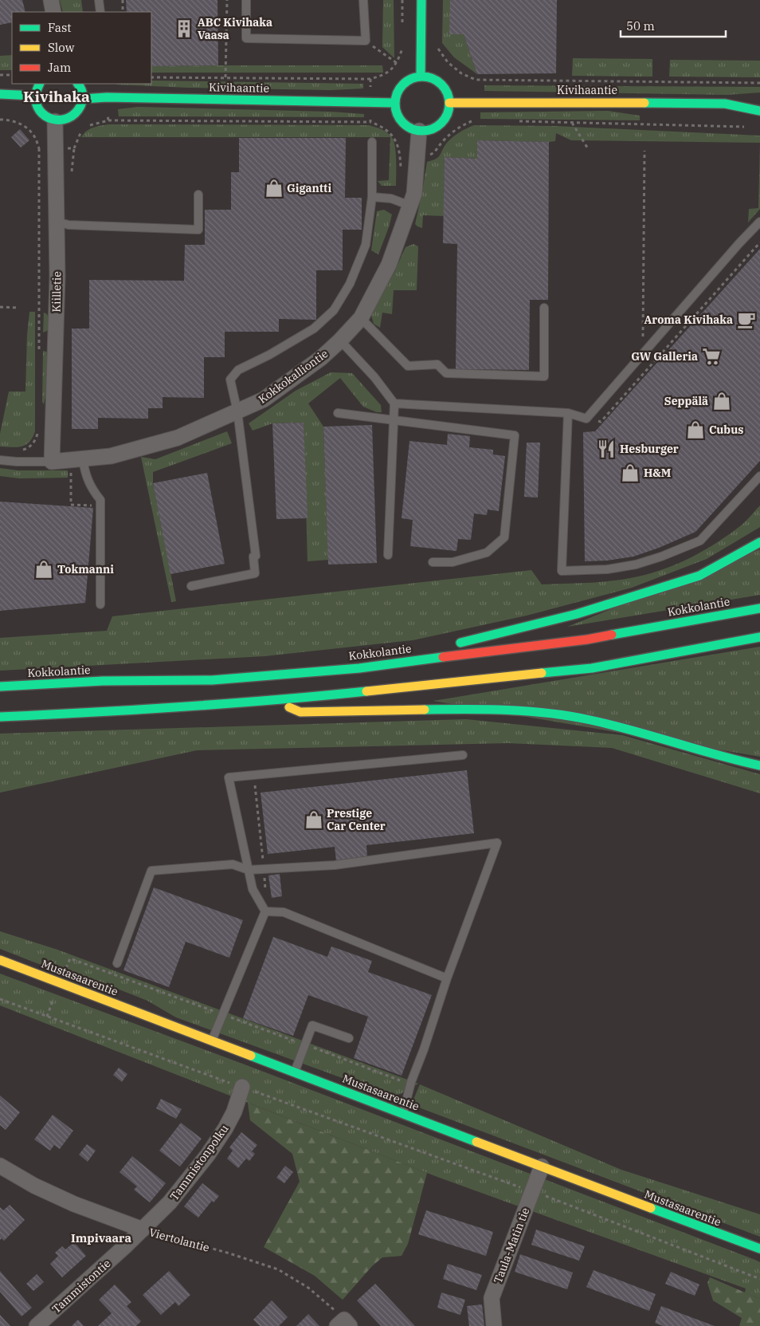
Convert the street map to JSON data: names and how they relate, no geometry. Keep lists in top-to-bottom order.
{
  "streets": {
    "main road": ["Kivihaantie", "Kokkolantie", "Mustasaarentie"],
    "street": [
      "Kiilletie",
      "Kokkokalliontie",
      "Tammistonpolku",
      "Viertolantie",
      "Taula-Matin tie",
      "Tammistontie"
    ]
  },
  "crossings": [
    ["Kivihaantie", "Kokkokalliontie"],
    ["Kiilletie", "Kokkokalliontie"],
    ["Mustasaarentie", "Taula-Matin tie"],
    ["Tammistonpolku", "Viertolantie"],
    ["Tammistonpolku", "Tammistontie"],
    ["Viertolantie", "Tammistontie"]
  ],
  "districts": ["Kivihaka", "Impivaara"],
  "places": {
    "building": ["ABC Kivihaka Vaasa"],
    "shop": [
      "Gigantti",
      "Seppälä",
      "Cubus",
      "H&M",
      "Tokmanni",
      "Prestige Car Center"
    ],
    "cafe": ["Aroma Kivihaka"],
    "supermarket": ["GW Galleria"],
    "restaurant": ["Hesburger"]
  },
  "legend": ["Fast", "Slow", "Jam"],
  "scale_bar": "50 m"
}
